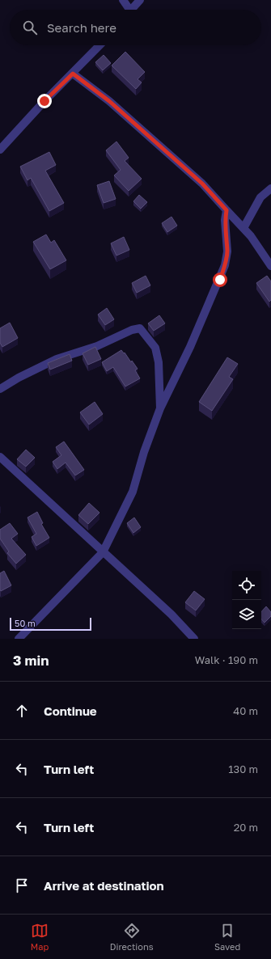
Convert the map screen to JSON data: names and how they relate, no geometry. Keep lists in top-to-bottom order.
{
  "scale_bar": "50 m",
  "page": {
    "search": "Search here",
    "scale": "50 m",
    "heading": ["3 min", "Walk · 190 m"],
    "list": [
      ["Continue", "40 m"],
      ["Turn left", "130 m"],
      ["Turn left", "20 m"],
      "Arrive at destination"
    ],
    "nav": ["Map", "Directions", "Saved"]
  }
}
